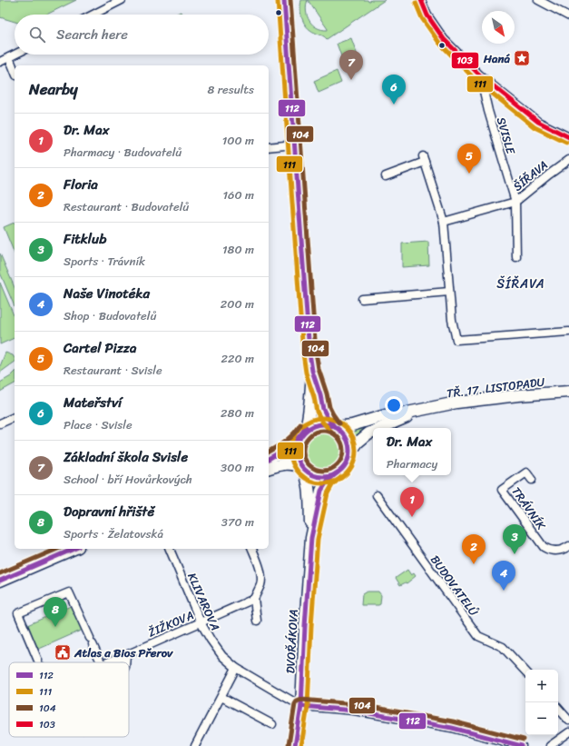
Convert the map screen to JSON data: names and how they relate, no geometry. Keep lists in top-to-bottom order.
{
  "streets": {
    "main road": ["TŘ. 17. LISTOPADU", "DVOŘÁKOVA"],
    "street": [
      "SVISLE",
      "ŠÍŘAVA",
      "TRÁVNÍK",
      "BUDOVATELŮ",
      "KLIVAROVA",
      "ŽIŽKOVA"
    ]
  },
  "crossings": [
    ["SVISLE", "ŠÍŘAVA"],
    ["TŘ. 17. LISTOPADU", "DVOŘÁKOVA"],
    ["KLIVAROVA", "ŽIŽKOVA"],
    ["KLIVAROVA", "DVOŘÁKOVA"]
  ],
  "districts": ["ŠÍŘAVA"],
  "places": {
    "place": ["Haná"],
    "public building": ["Atlas a Bios Přerov"]
  },
  "lines": [
    "transit line 112",
    "transit line 104",
    "transit line 103",
    "transit line 111"
  ],
  "legend": [
    "112",
    "111",
    "104",
    "103"
  ],
  "north": "bottom right",
  "page": {
    "search": "Search here",
    "pins": [
      "7",
      "6",
      "5",
      "1",
      "3",
      "2",
      "4",
      "8"
    ],
    "heading": ["Nearby", "8 results"],
    "list": [
      {
        "mark": "1",
        "name": "Dr. Max",
        "note": "Pharmacy · Budovatelů",
        "value": "100 m"
      },
      {
        "mark": "2",
        "name": "Floria",
        "note": "Restaurant · Budovatelů",
        "value": "160 m"
      },
      {
        "mark": "3",
        "name": "Fitklub",
        "note": "Sports · Trávník",
        "value": "180 m"
      },
      {
        "mark": "4",
        "name": "Naše Vinotéka",
        "note": "Shop · Budovatelů",
        "value": "200 m"
      },
      {
        "mark": "5",
        "name": "Cartel Pizza",
        "note": "Restaurant · Svisle",
        "value": "220 m"
      },
      {
        "mark": "6",
        "name": "Mateřství",
        "note": "Place · Svisle",
        "value": "280 m"
      },
      {
        "mark": "7",
        "name": "Základní škola Svisle",
        "note": "School · bří Hovůrkových",
        "value": "300 m"
      },
      {
        "mark": "8",
        "name": "Dopravní hřiště",
        "note": "Sports · Želatovská",
        "value": "370 m"
      }
    ],
    "popup": ["Dr. Max", "Pharmacy"],
    "map_buttons": ["+", "−"]
  }
}
